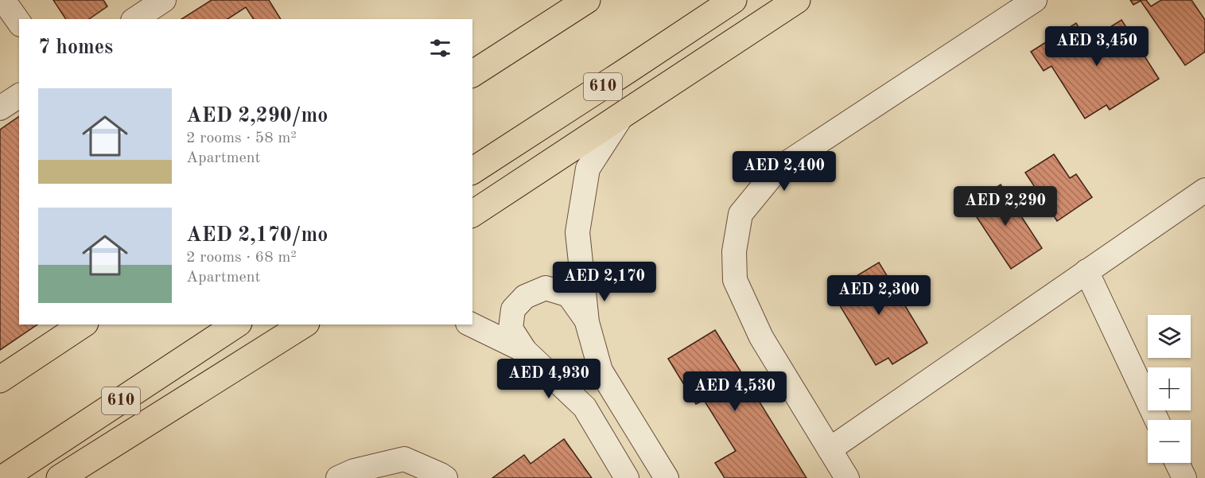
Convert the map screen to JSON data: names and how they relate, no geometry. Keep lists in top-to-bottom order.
{
  "streets": {
    "main road": ["610"]
  },
  "page": {
    "heading": "7 homes",
    "price": [
      "AED 3,450",
      "AED 2,400",
      "AED 2,290",
      "AED 2,170",
      "AED 2,300",
      "AED 4,930",
      "AED 4,530"
    ],
    "list": [
      {
        "name": "AED 2,290/mo",
        "note": "2 rooms · 58 m² · Apartment"
      },
      {
        "name": "AED 2,170/mo",
        "note": "2 rooms · 68 m² · Apartment"
      }
    ],
    "map_buttons": ["+", "−"]
  }
}
